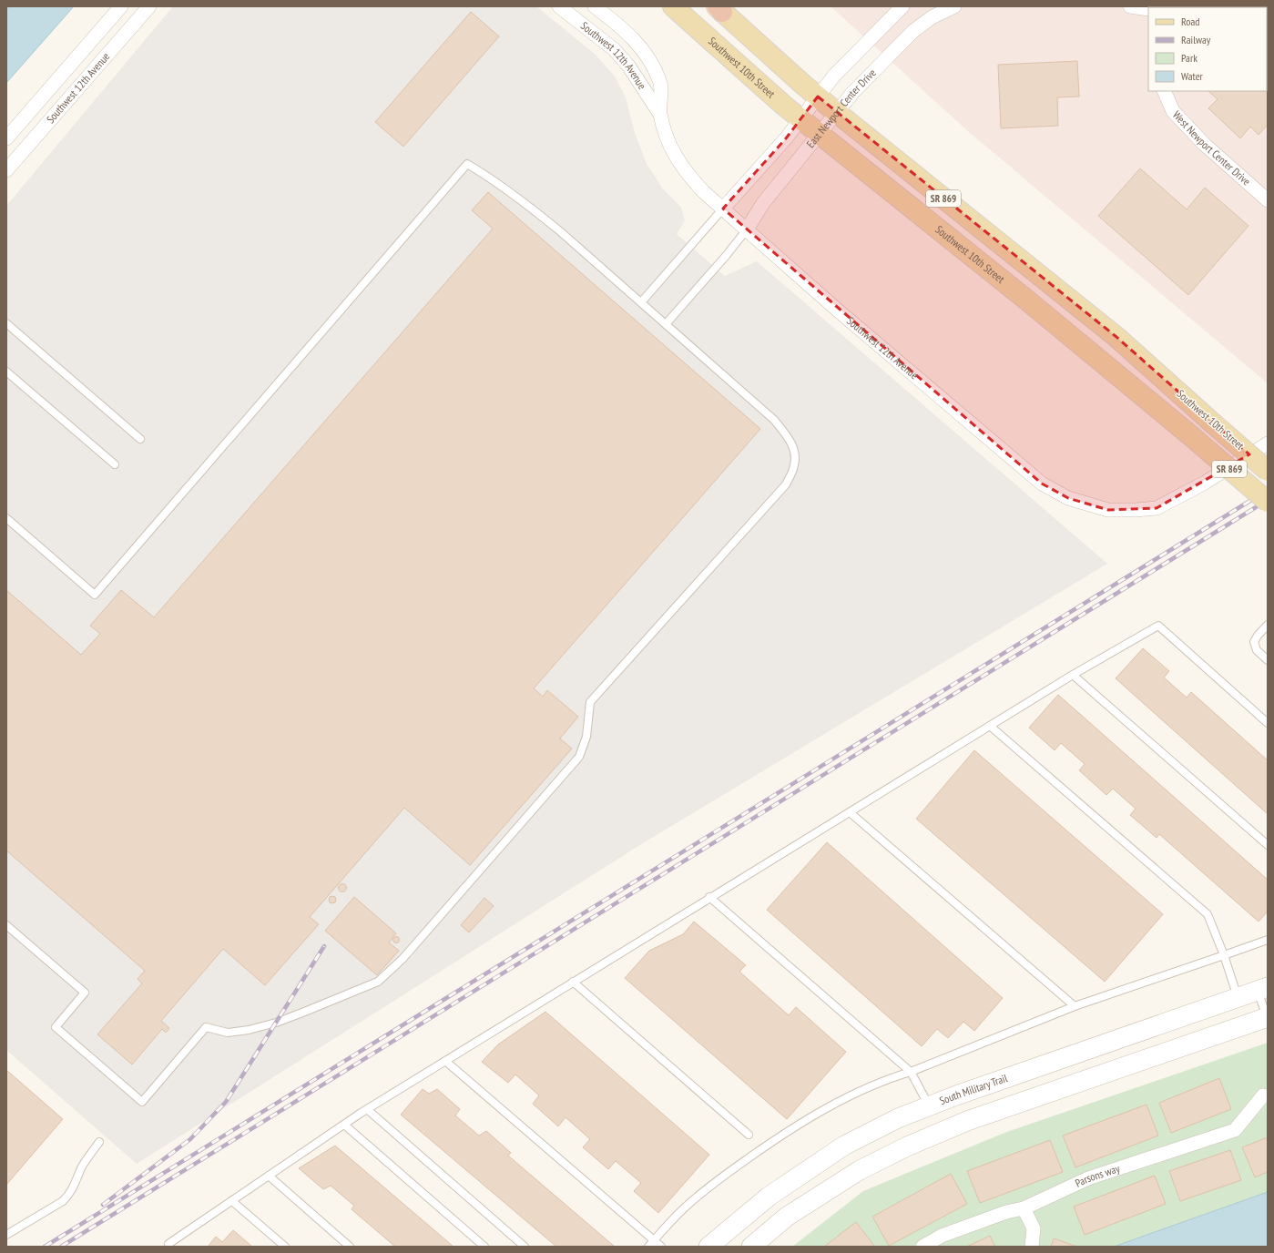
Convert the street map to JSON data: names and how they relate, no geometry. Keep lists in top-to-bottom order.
{
  "streets": {
    "main road": ["Southwest 10th Street", "SR 869"],
    "street": [
      "Southwest 12th Avenue",
      "East Newport Center Drive",
      "West Newport Center Drive",
      "South Military Trail",
      "Parsons way"
    ]
  },
  "crossings": [
    ["Southwest 12th Avenue", "East Newport Center Drive"],
    ["Southwest 10th Street", "East Newport Center Drive"]
  ],
  "legend": [
    "Road",
    "Railway",
    "Park",
    "Water"
  ]
}
